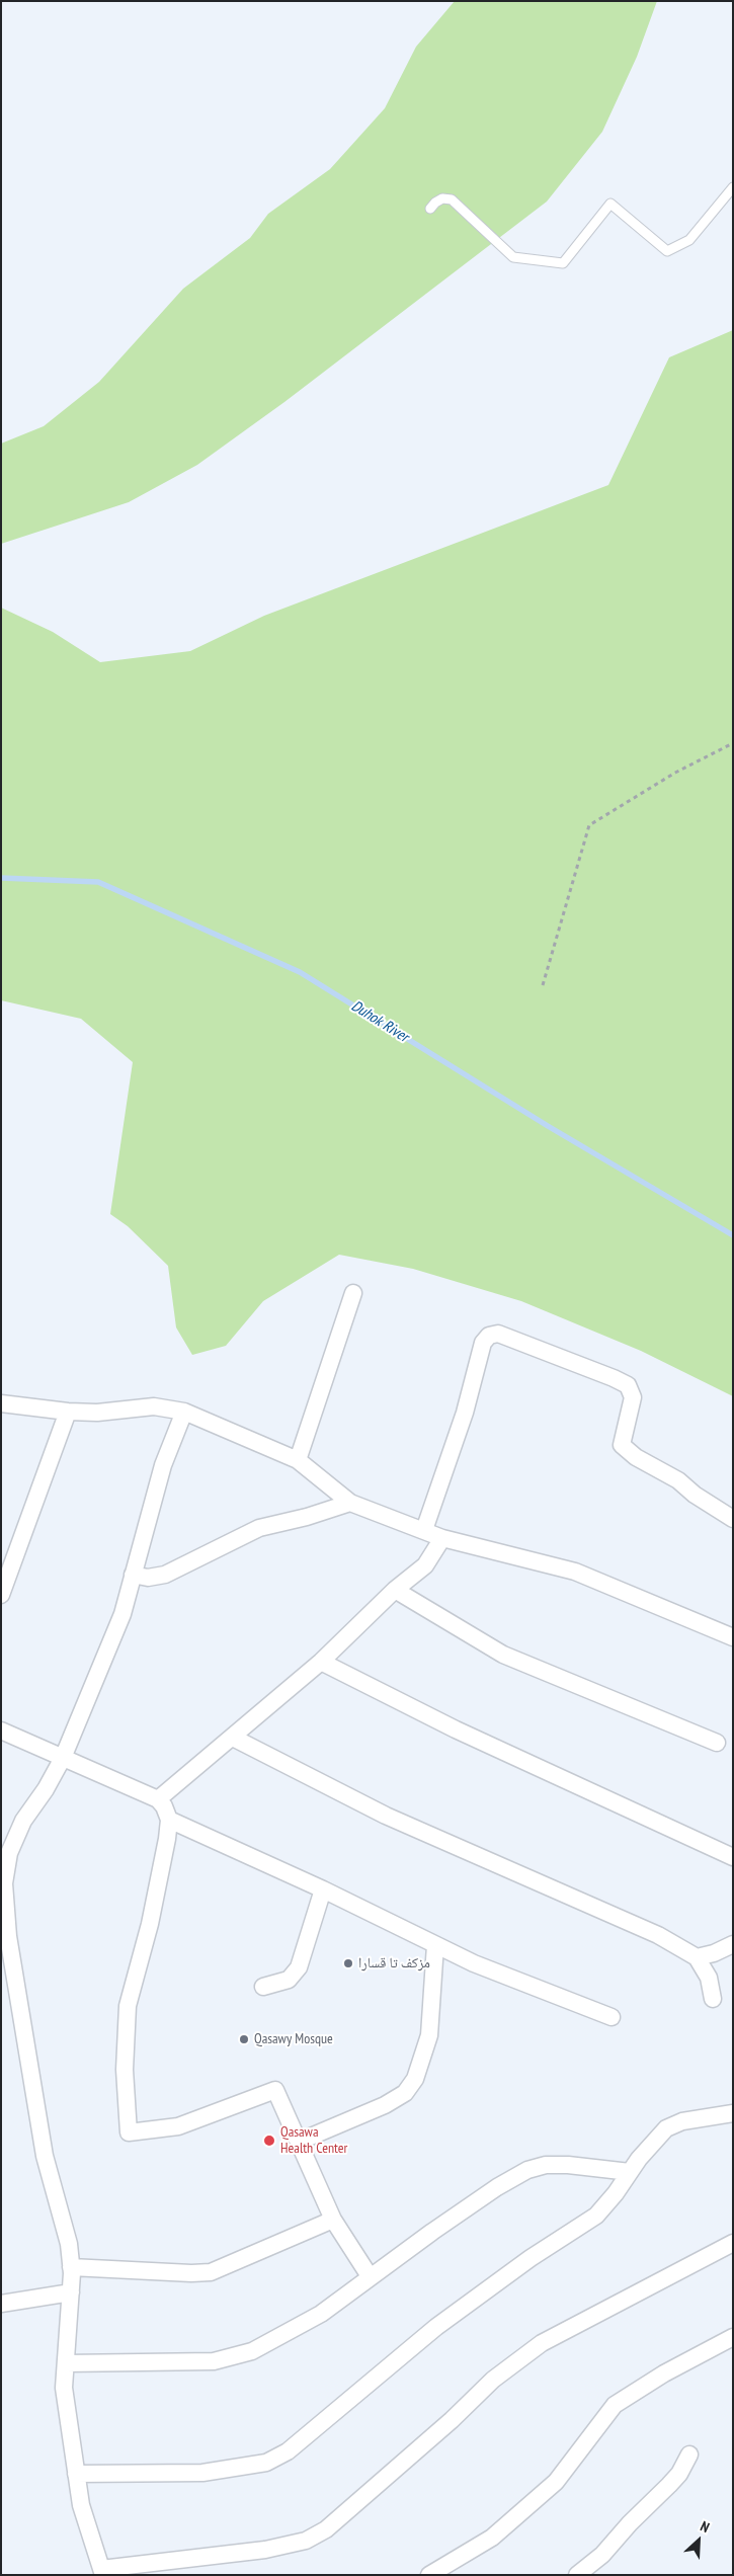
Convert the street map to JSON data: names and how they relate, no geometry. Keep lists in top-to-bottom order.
{
  "water": ["Duhok River"],
  "places": ["مزكف تا قسارا", "Qasawy Mosque", "Qasawa Health Center"],
  "north": "top right"
}
